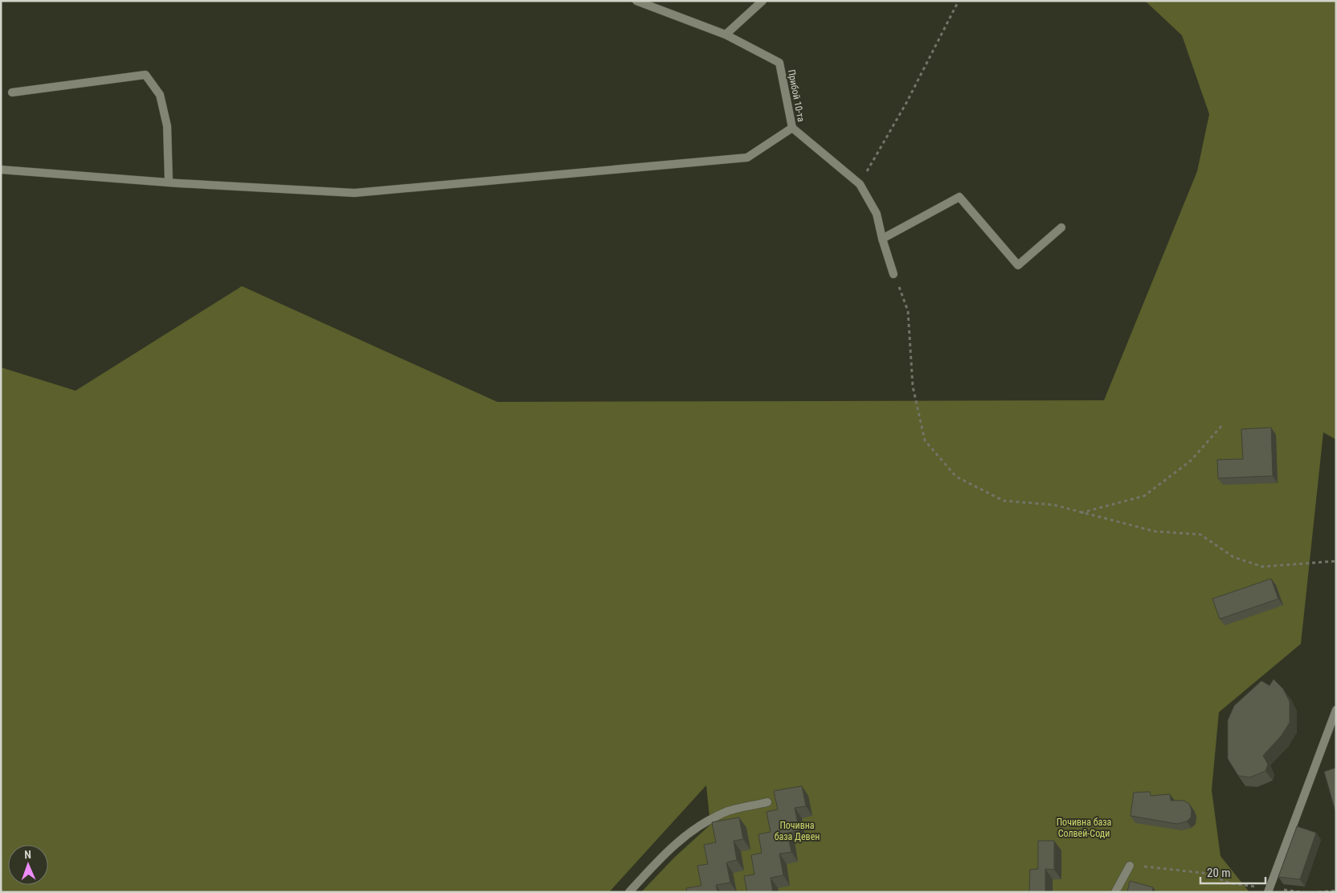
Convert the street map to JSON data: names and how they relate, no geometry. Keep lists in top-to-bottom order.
{
  "streets": {
    "street": ["Прибой 10-та"]
  },
  "parks": ["Почивна база Солвей-Соди", "Почивна база Девен"],
  "scale_bar": "20 m",
  "north": "top"
}
